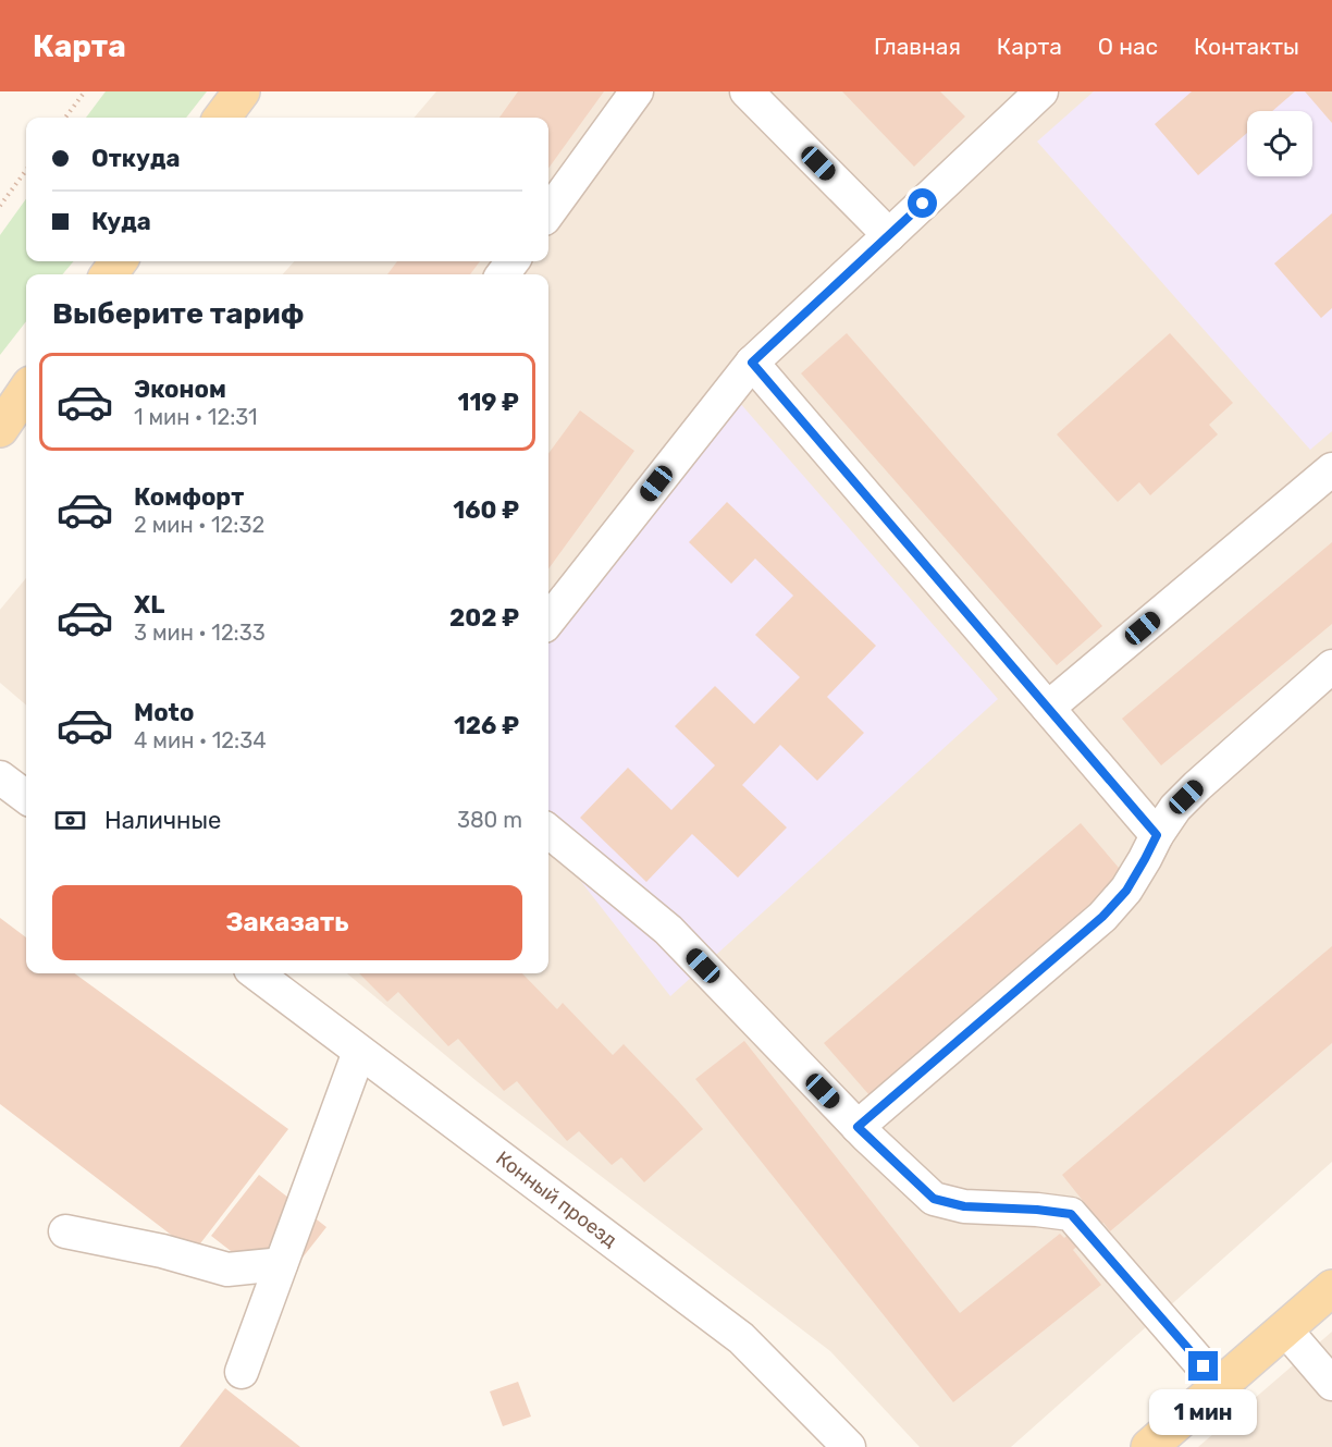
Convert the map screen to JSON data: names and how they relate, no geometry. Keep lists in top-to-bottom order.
{
  "streets": {
    "street": ["Конный проезд"]
  },
  "page": {
    "header": "Карта",
    "nav": [
      "Главная",
      "Карта",
      "О нас",
      "Контакты"
    ],
    "banner": ["Откуда", "Куда"],
    "heading": "Выберите тариф",
    "list": [
      {
        "name": "Эконом",
        "note": "1 мин · 12:31",
        "value": "119 ₽"
      },
      {
        "name": "Комфорт",
        "note": "2 мин · 12:32",
        "value": "160 ₽"
      },
      {
        "name": "XL",
        "note": "3 мин · 12:33",
        "value": "202 ₽"
      },
      {
        "name": "Moto",
        "note": "4 мин · 12:34",
        "value": "126 ₽"
      }
    ],
    "pay": ["Наличные", "380 m"],
    "buttons": "Заказать",
    "bubble": "1 мин"
  }
}
